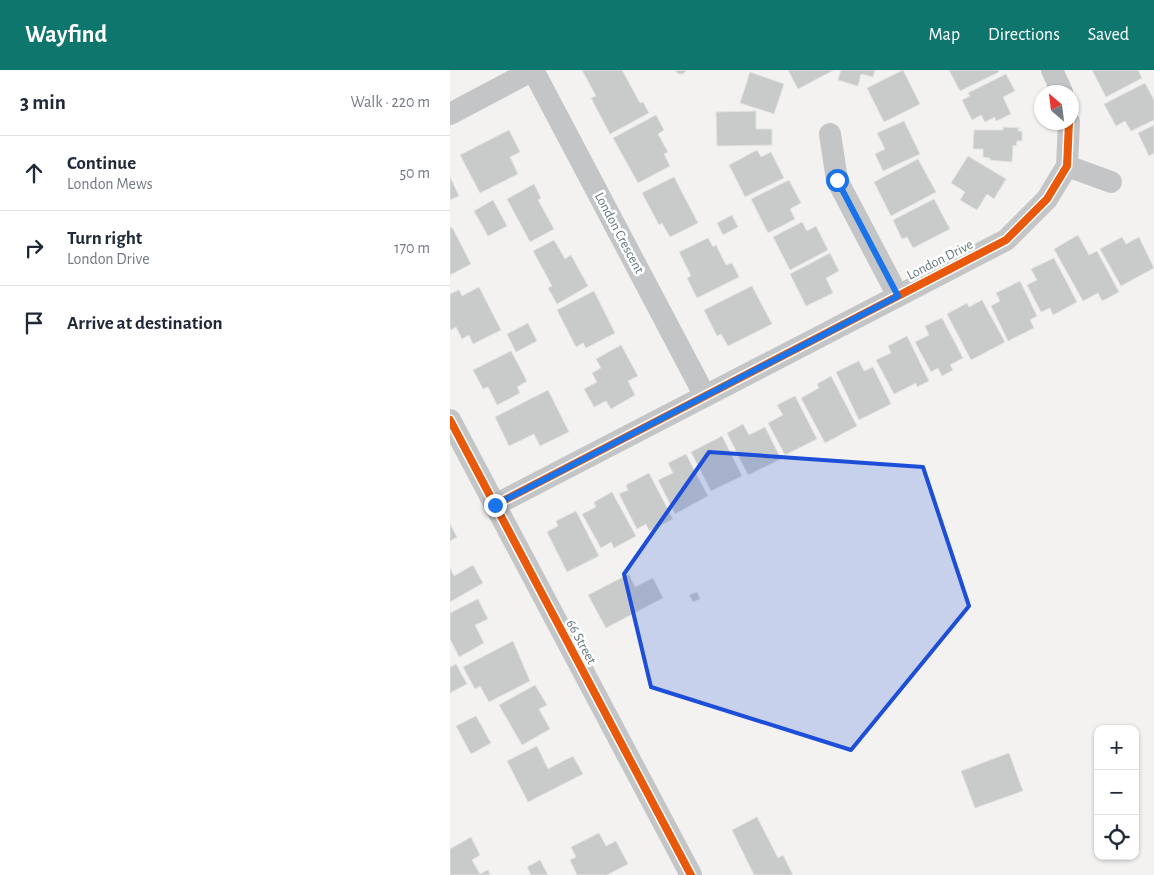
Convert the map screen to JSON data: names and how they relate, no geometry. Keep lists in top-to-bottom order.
{
  "streets": {
    "street": ["London Crescent", "London Drive", "66 Street"]
  },
  "crossings": [
    ["London Crescent", "London Drive"],
    ["London Drive", "66 Street"]
  ],
  "north": "top left",
  "page": {
    "header": "Wayfind",
    "nav": ["Map", "Directions", "Saved"],
    "heading": ["3 min", "Walk · 220 m"],
    "list": [
      ["Continue", "London Mews", "50 m"],
      ["Turn right", "London Drive", "170 m"],
      "Arrive at destination"
    ],
    "map_buttons": ["+", "−"]
  }
}
